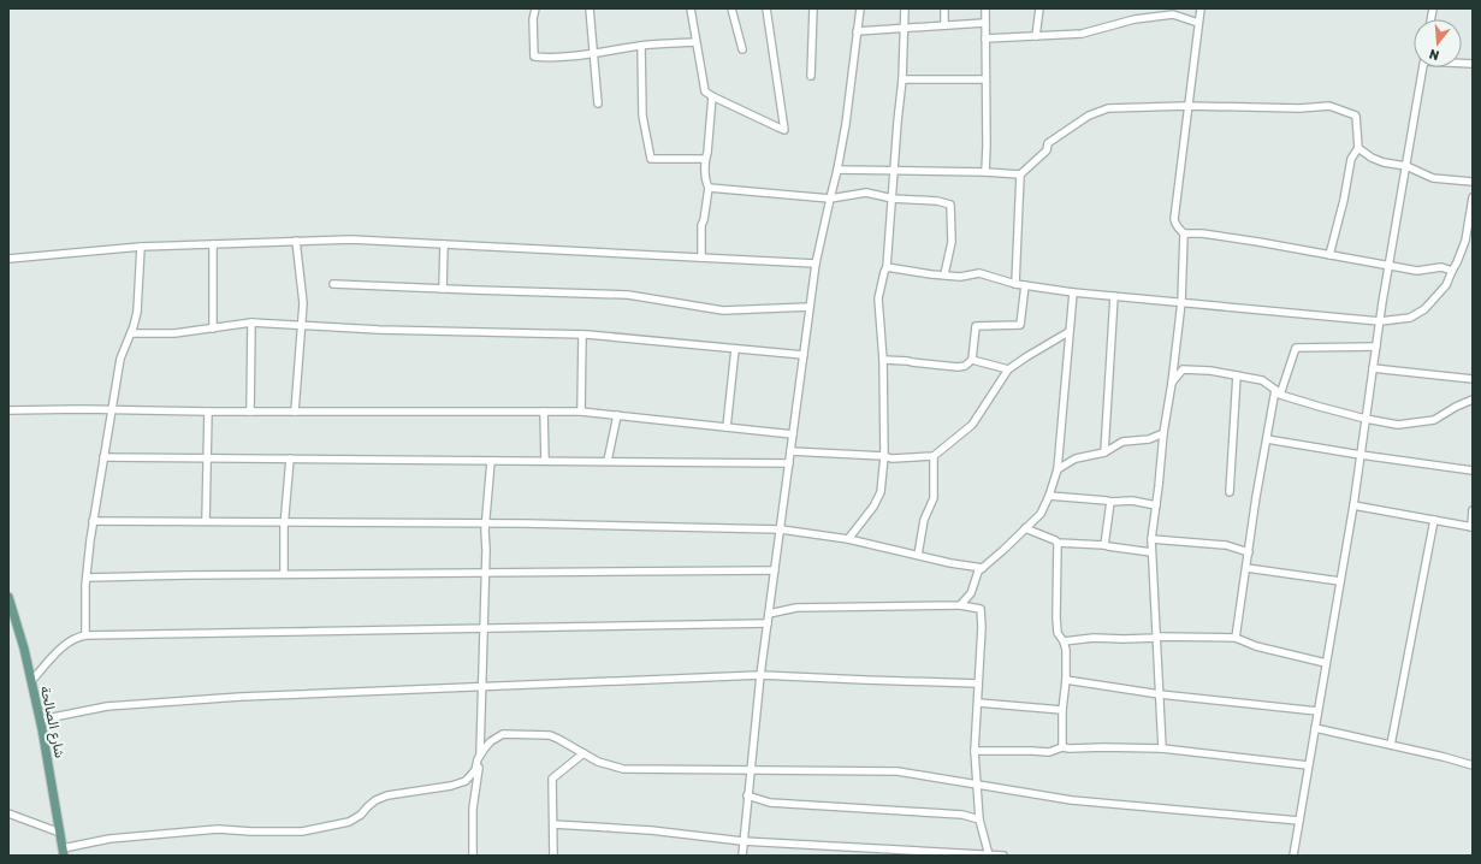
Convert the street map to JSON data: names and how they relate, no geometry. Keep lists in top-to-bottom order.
{
  "streets": {
    "main road": ["شارع الصالحة"]
  },
  "north": "bottom"
}
